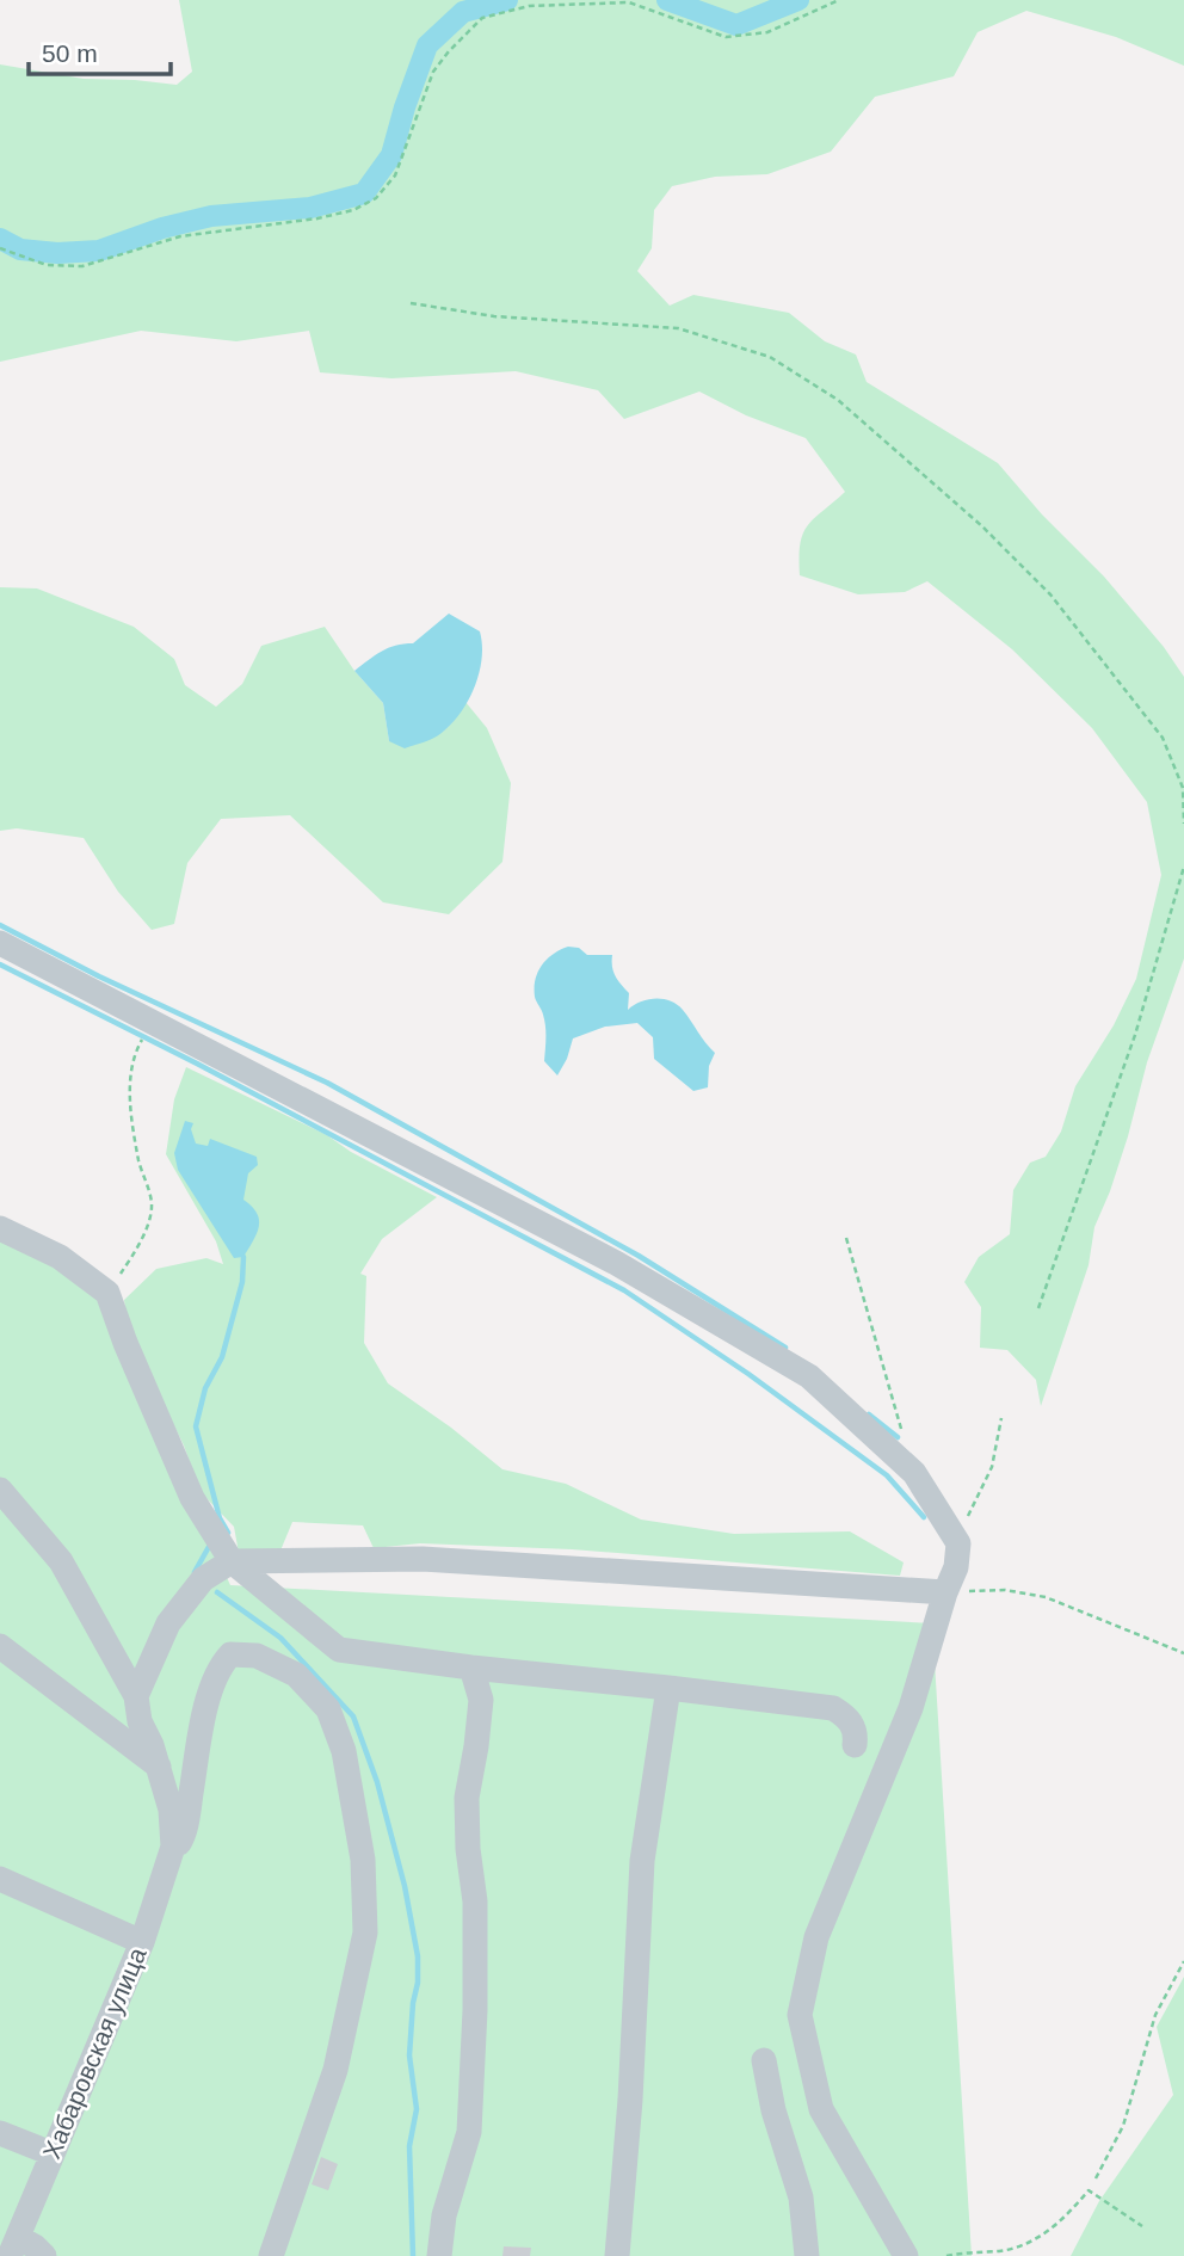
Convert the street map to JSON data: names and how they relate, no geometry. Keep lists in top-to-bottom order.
{
  "streets": {
    "street": ["Хабаровская улица"]
  },
  "scale_bar": "50 m"
}
